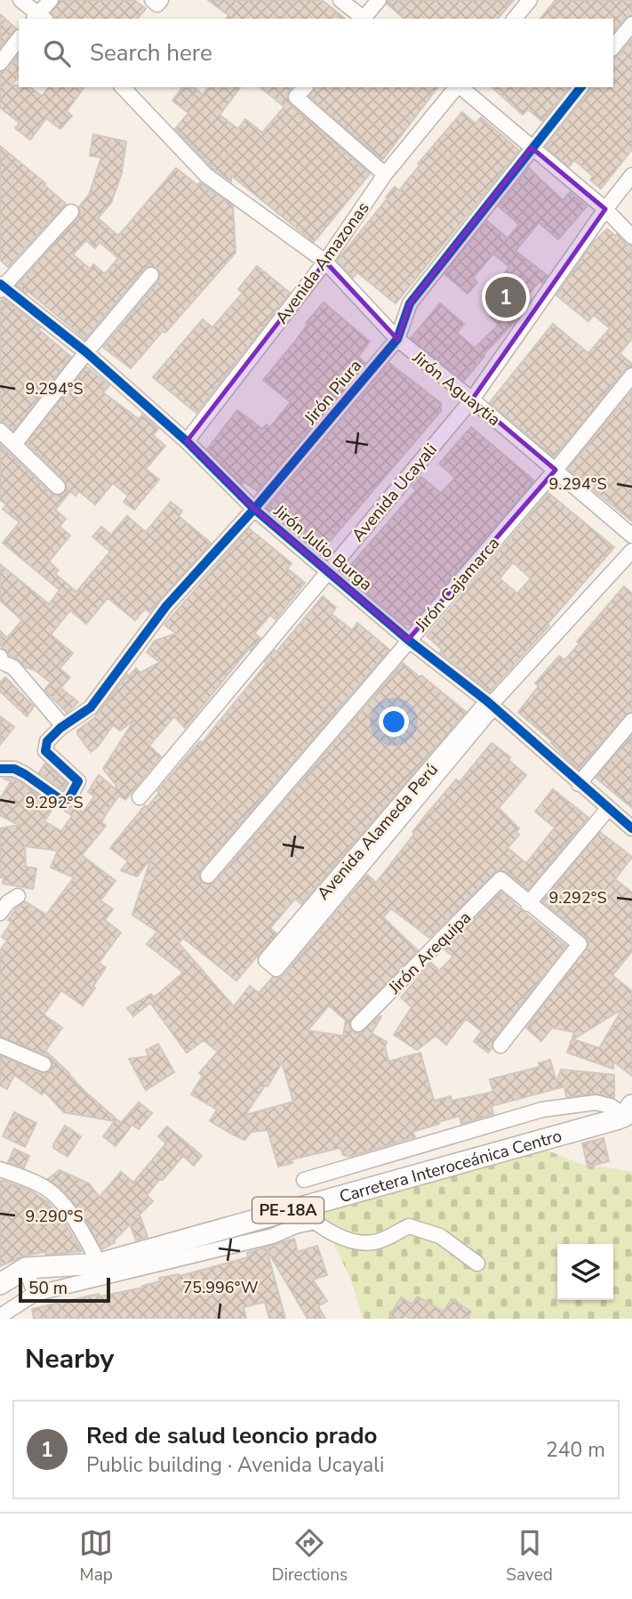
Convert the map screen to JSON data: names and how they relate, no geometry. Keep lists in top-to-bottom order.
{
  "streets": {
    "highway": ["Carretera Interoceánica Centro", "PE-18A"],
    "street": [
      "Avenida Amazonas",
      "Jirón Aguaytia",
      "Jirón Piura",
      "Avenida Ucayali",
      "Jirón Julio Burga",
      "Jirón Cajamarca",
      "Avenida Alameda Perú",
      "Jirón Arequipa"
    ]
  },
  "crossings": [
    ["Avenida Amazonas", "Jirón Aguaytia"],
    ["Avenida Amazonas", "Jirón Julio Burga"],
    ["Jirón Aguaytia", "Jirón Piura"],
    ["Jirón Aguaytia", "Avenida Ucayali"],
    ["Jirón Aguaytia", "Jirón Cajamarca"],
    ["Jirón Piura", "Jirón Julio Burga"],
    ["Avenida Ucayali", "Jirón Julio Burga"],
    ["Jirón Julio Burga", "Jirón Cajamarca"],
    ["Jirón Julio Burga", "Avenida Alameda Perú"]
  ],
  "scale_bar": "50 m",
  "page": {
    "search": "Search here",
    "pins": "1",
    "scale": "50 m",
    "heading": "Nearby",
    "list": [
      {
        "mark": "1",
        "name": "Red de salud leoncio prado",
        "note": "Public building · Avenida Ucayali",
        "value": "240 m"
      }
    ],
    "nav": ["Map", "Directions", "Saved"]
  },
  "coordinates": [
    "9.294°S",
    "9.292°S",
    "9.290°S",
    "75.996°W"
  ]
}
